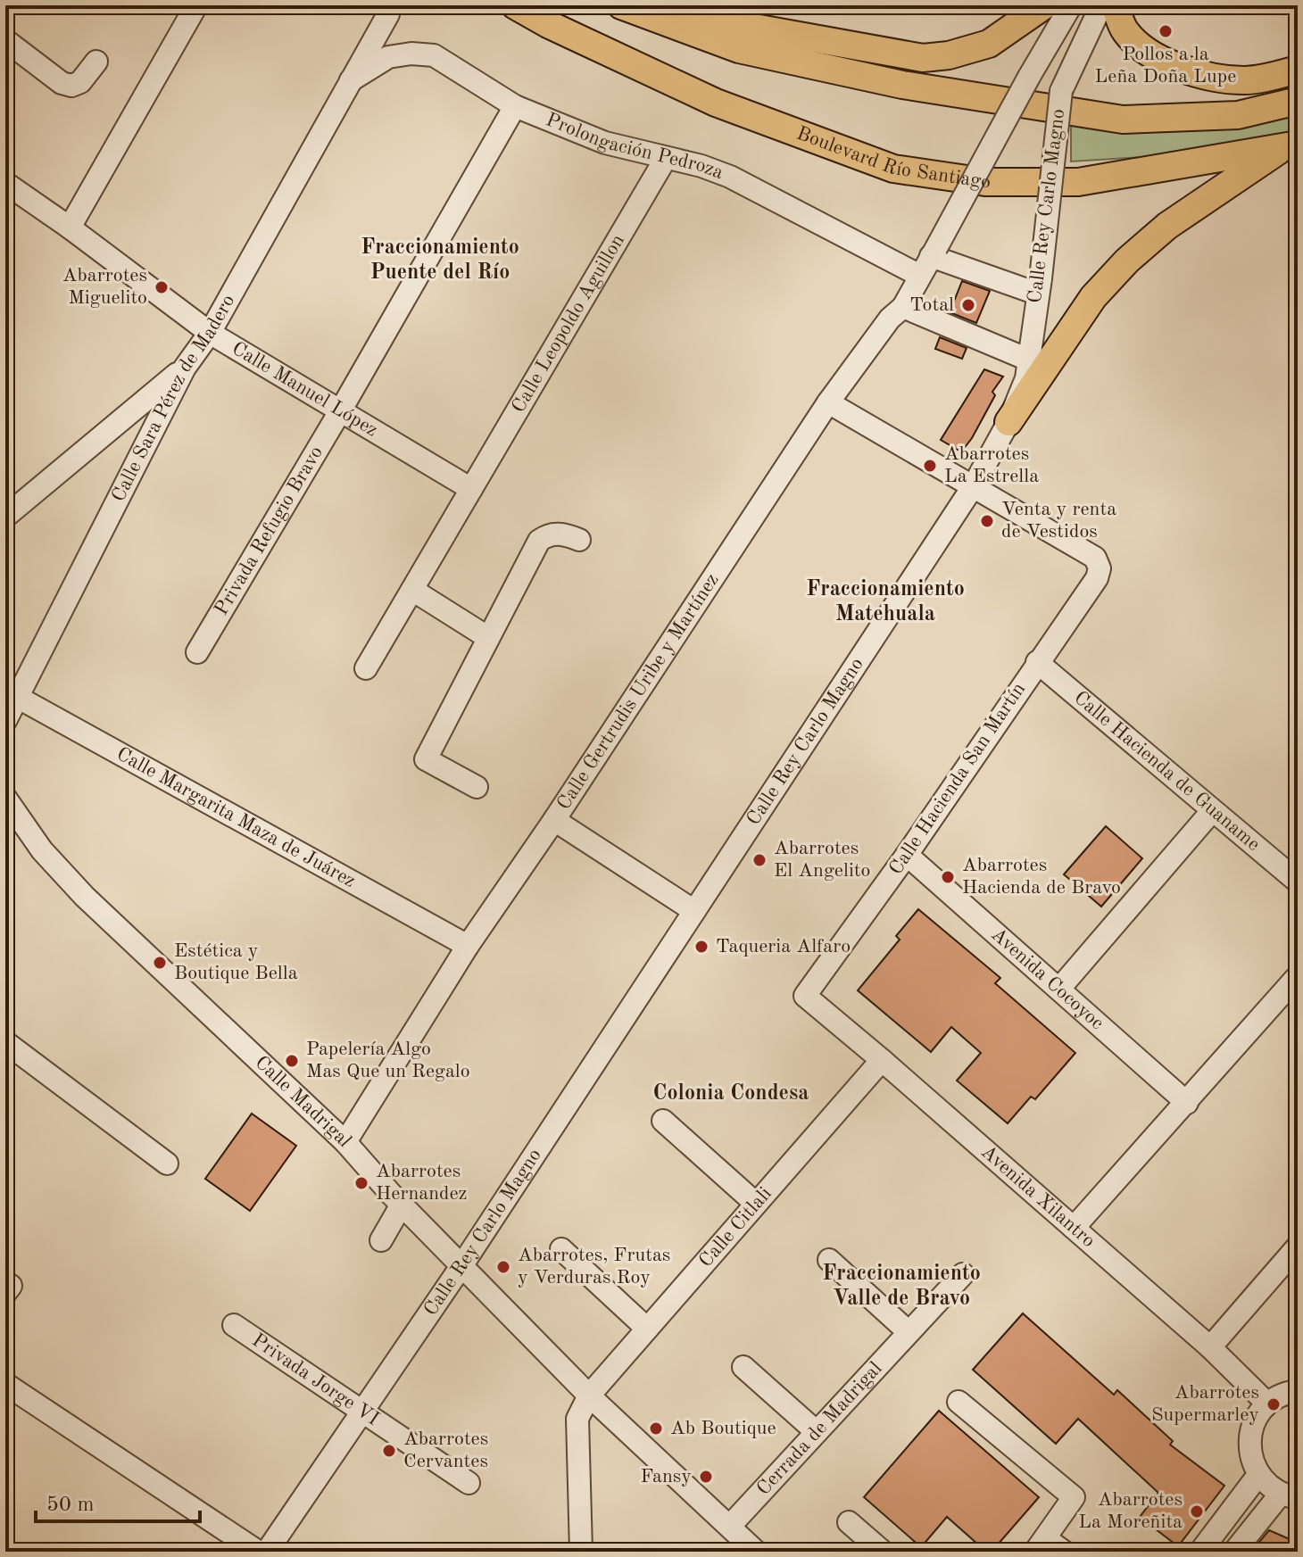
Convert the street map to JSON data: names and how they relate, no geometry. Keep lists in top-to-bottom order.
{
  "streets": {
    "main road": ["Boulevard Río Santiago"],
    "street": [
      "Prolongación Pedroza",
      "Calle Rey Carlo Magno",
      "Calle Leopoldo Aguillon",
      "Calle Manuel López",
      "Calle Sara Pérez de Madero",
      "Privada Refugio Bravo",
      "Calle Gertrudis Uribe y Martínez",
      "Calle Hacienda de Guaname",
      "Calle Hacienda San Martín",
      "Calle Margarita Maza de Juárez",
      "Avenida Cocoyoc",
      "Calle Madrigal",
      "Avenida Xilantro",
      "Calle Citlali",
      "Privada Jorge VI",
      "Cerrada de Madrigal"
    ]
  },
  "crossings": [
    ["Prolongación Pedroza", "Calle Leopoldo Aguillon"],
    ["Prolongación Pedroza", "Calle Sara Pérez de Madero"],
    ["Prolongación Pedroza", "Privada Refugio Bravo"],
    ["Prolongación Pedroza", "Calle Gertrudis Uribe y Martínez"],
    ["Calle Rey Carlo Magno", "Calle Hacienda San Martín"],
    ["Calle Rey Carlo Magno", "Calle Madrigal"],
    ["Calle Rey Carlo Magno", "Privada Jorge VI"],
    ["Calle Leopoldo Aguillon", "Calle Manuel López"],
    ["Calle Manuel López", "Calle Sara Pérez de Madero"],
    ["Calle Manuel López", "Privada Refugio Bravo"],
    ["Calle Sara Pérez de Madero", "Calle Margarita Maza de Juárez"],
    ["Calle Gertrudis Uribe y Martínez", "Calle Margarita Maza de Juárez"],
    ["Calle Gertrudis Uribe y Martínez", "Calle Madrigal"],
    ["Calle Hacienda de Guaname", "Calle Hacienda San Martín"],
    ["Calle Hacienda San Martín", "Avenida Cocoyoc"],
    ["Calle Hacienda San Martín", "Avenida Xilantro"],
    ["Calle Madrigal", "Calle Citlali"],
    ["Calle Madrigal", "Cerrada de Madrigal"],
    ["Avenida Xilantro", "Calle Citlali"]
  ],
  "districts": [
    "Fraccionamiento Puente del Río",
    "Fraccionamiento Matehuala",
    "Colonia Condesa",
    "Fraccionamiento Valle de Bravo"
  ],
  "places": [
    "Pollos a la Leña Doña Lupe",
    "Abarrotes Miguelito",
    "Total",
    "Abarrotes La Estrella",
    "Venta y renta de Vestidos",
    "Abarrotes El Angelito",
    "Abarrotes Hacienda de Bravo",
    "Taqueria Alfaro",
    "Estética y Boutique Bella",
    "Papelería Algo Mas Que un Regalo",
    "Abarrotes Hernandez",
    "Abarrotes, Frutas y Verduras Roy",
    "Abarrotes Supermarley",
    "Ab Boutique",
    "Abarrotes Cervantes",
    "Fansy",
    "Abarrotes La Moreñita"
  ],
  "scale_bar": "50 m"
}
